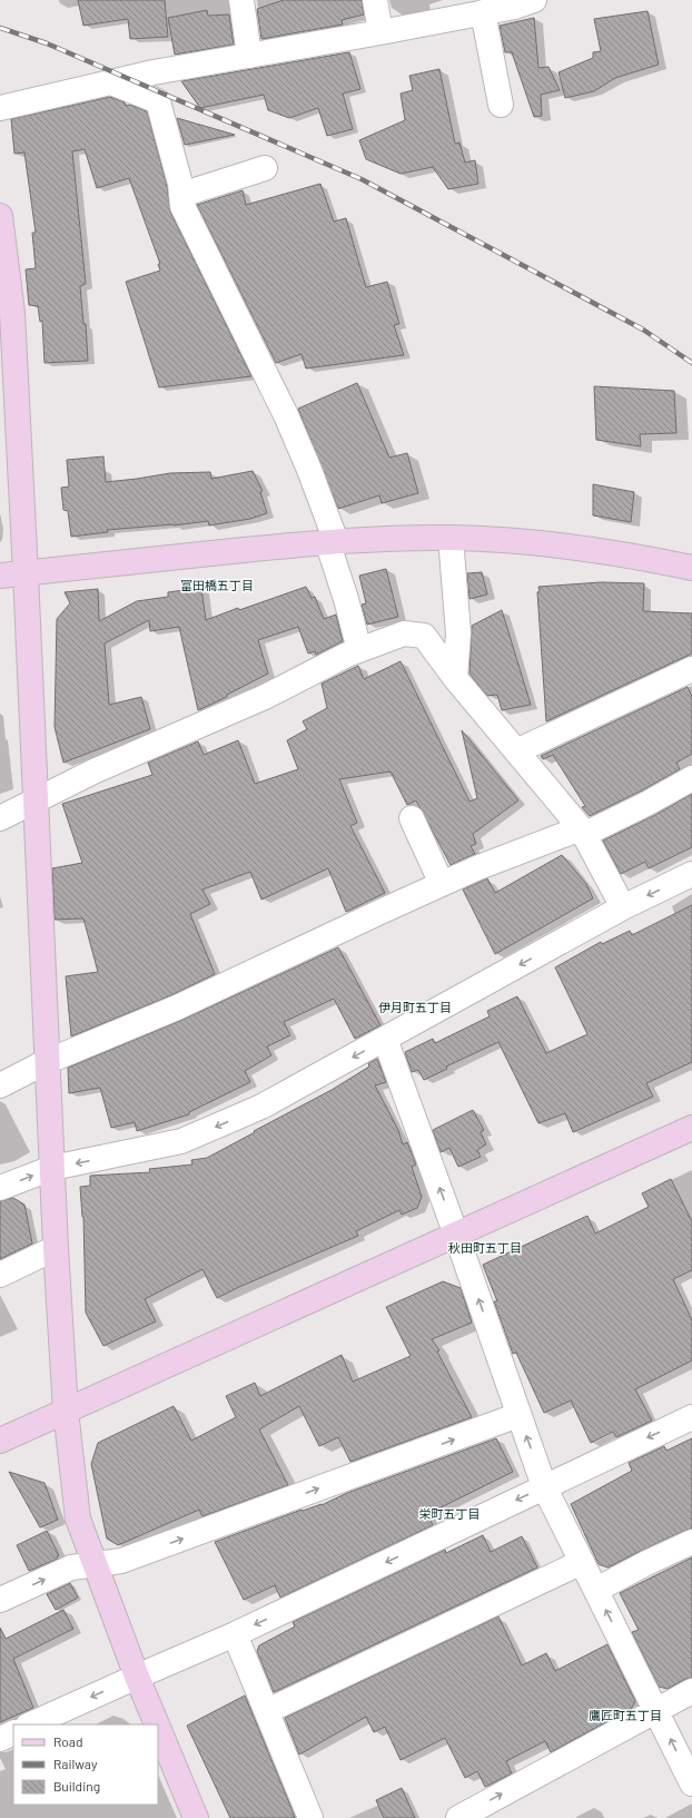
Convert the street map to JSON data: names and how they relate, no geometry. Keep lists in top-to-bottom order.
{
  "districts": [
    "富田橋五丁目",
    "伊月町五丁目",
    "秋田町五丁目",
    "栄町五丁目",
    "鷹匠町五丁目"
  ],
  "legend": ["Road", "Railway", "Building"]
}
